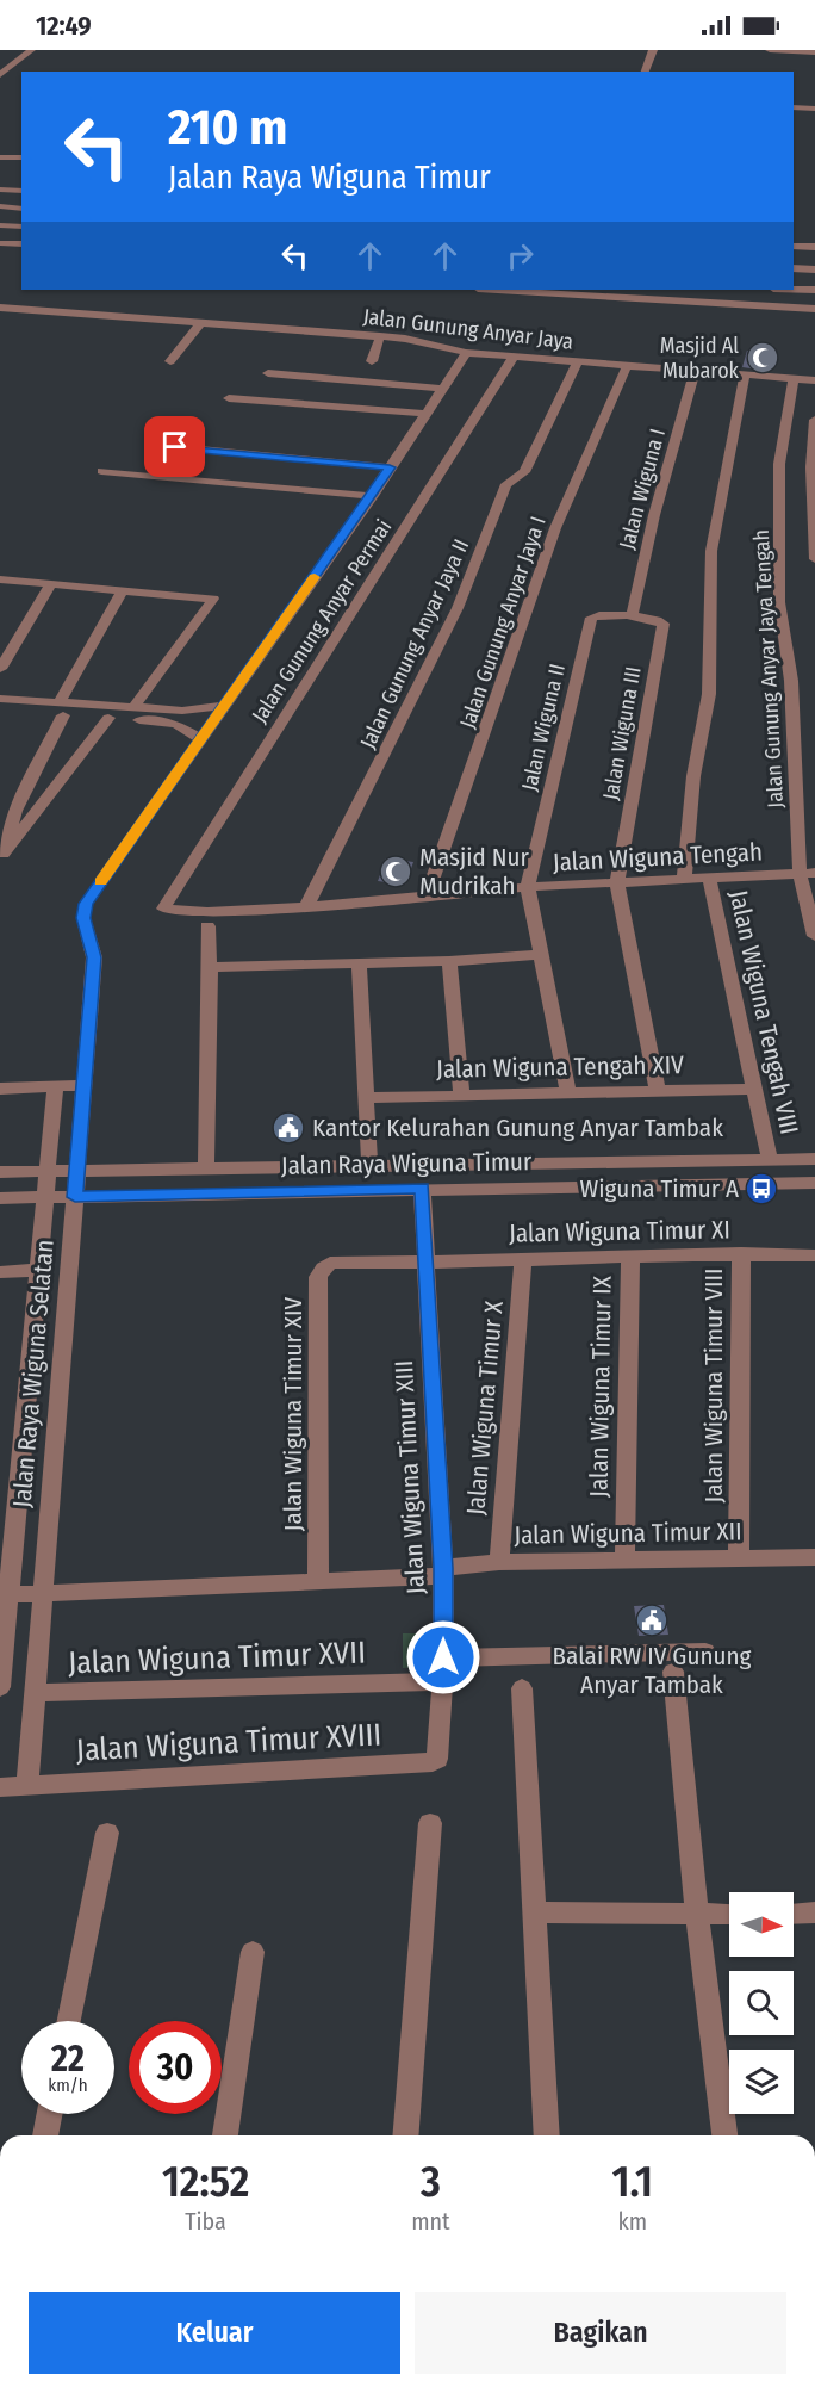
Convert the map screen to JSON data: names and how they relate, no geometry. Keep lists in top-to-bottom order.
{
  "streets": {
    "street": [
      "Jalan Gunung Anyar Jaya",
      "Jalan Wiguna I",
      "Jalan Gunung Anyar Permai",
      "Jalan Gunung Anyar Jaya I",
      "Jalan Gunung Anyar Jaya II",
      "Jalan Gunung Anyar Jaya Tengah",
      "Jalan Wiguna II",
      "Jalan Wiguna III",
      "Jalan Wiguna Tengah",
      "Jalan Wiguna Tengah VIII",
      "Jalan Wiguna Tengah XIV",
      "Jalan Raya Wiguna Timur",
      "Jalan Wiguna Timur XI",
      "Jalan Raya Wiguna Selatan",
      "Jalan Wiguna Timur VIII",
      "Jalan Wiguna Timur IX",
      "Jalan Wiguna Timur X",
      "Jalan Wiguna Timur XIV",
      "Jalan Wiguna Timur XIII",
      "Jalan Wiguna Timur XII",
      "Jalan Wiguna Timur XVII",
      "Jalan Wiguna Timur XVIII"
    ]
  },
  "crossings": [
    ["Jalan Gunung Anyar Jaya", "Jalan Wiguna I"],
    ["Jalan Gunung Anyar Jaya", "Jalan Gunung Anyar Permai"],
    ["Jalan Gunung Anyar Jaya", "Jalan Gunung Anyar Jaya I"],
    ["Jalan Gunung Anyar Jaya", "Jalan Gunung Anyar Jaya II"],
    ["Jalan Gunung Anyar Jaya", "Jalan Gunung Anyar Jaya Tengah"],
    ["Jalan Gunung Anyar Jaya", "Jalan Raya Wiguna Selatan"],
    ["Jalan Wiguna I", "Jalan Wiguna II"],
    ["Jalan Wiguna I", "Jalan Wiguna III"],
    ["Jalan Gunung Anyar Permai", "Jalan Wiguna Tengah"],
    ["Jalan Gunung Anyar Jaya I", "Jalan Wiguna Tengah"],
    ["Jalan Gunung Anyar Jaya II", "Jalan Wiguna Tengah"],
    ["Jalan Gunung Anyar Jaya Tengah", "Jalan Wiguna Tengah"],
    ["Jalan Wiguna II", "Jalan Wiguna III"],
    ["Jalan Wiguna II", "Jalan Wiguna Tengah"],
    ["Jalan Wiguna III", "Jalan Wiguna Tengah"],
    ["Jalan Wiguna Tengah", "Jalan Wiguna Tengah VIII"],
    ["Jalan Wiguna Tengah VIII", "Jalan Wiguna Tengah XIV"],
    ["Jalan Wiguna Tengah VIII", "Jalan Raya Wiguna Timur"],
    ["Jalan Raya Wiguna Timur", "Jalan Raya Wiguna Selatan"],
    ["Jalan Raya Wiguna Timur", "Jalan Wiguna Timur XIII"],
    ["Jalan Wiguna Timur XI", "Jalan Wiguna Timur VIII"],
    ["Jalan Wiguna Timur XI", "Jalan Wiguna Timur IX"],
    ["Jalan Wiguna Timur XI", "Jalan Wiguna Timur X"],
    ["Jalan Wiguna Timur XI", "Jalan Wiguna Timur XIV"],
    ["Jalan Wiguna Timur XI", "Jalan Wiguna Timur XIII"],
    ["Jalan Raya Wiguna Selatan", "Jalan Wiguna Timur XII"],
    ["Jalan Raya Wiguna Selatan", "Jalan Wiguna Timur XVII"],
    ["Jalan Raya Wiguna Selatan", "Jalan Wiguna Timur XVIII"],
    ["Jalan Wiguna Timur VIII", "Jalan Wiguna Timur XII"],
    ["Jalan Wiguna Timur IX", "Jalan Wiguna Timur XII"],
    ["Jalan Wiguna Timur X", "Jalan Wiguna Timur XII"],
    ["Jalan Wiguna Timur XIV", "Jalan Wiguna Timur XIII"],
    ["Jalan Wiguna Timur XIV", "Jalan Wiguna Timur XII"],
    ["Jalan Wiguna Timur XIII", "Jalan Wiguna Timur XII"],
    ["Jalan Wiguna Timur XIII", "Jalan Wiguna Timur XVII"],
    ["Jalan Wiguna Timur XIII", "Jalan Wiguna Timur XVIII"]
  ],
  "places": {
    "mosque": ["Masjid Al Mubarok", "Masjid Nur Mudrikah"],
    "public building": ["Kantor Kelurahan Gunung Anyar Tambak", "Balai RW IV Gunung Anyar Tambak"],
    "bus stop": ["Wiguna Timur A"]
  },
  "north": "right",
  "page": {
    "status": "12:49",
    "turn": ["210 m", "Jalan Raya Wiguna Timur"],
    "speed": "22 km/h",
    "limit": "30",
    "eta": [
      "12:52",
      "Tiba",
      "3",
      "mnt",
      "1.1",
      "km"
    ],
    "buttons": ["Keluar", "Bagikan"]
  }
}
